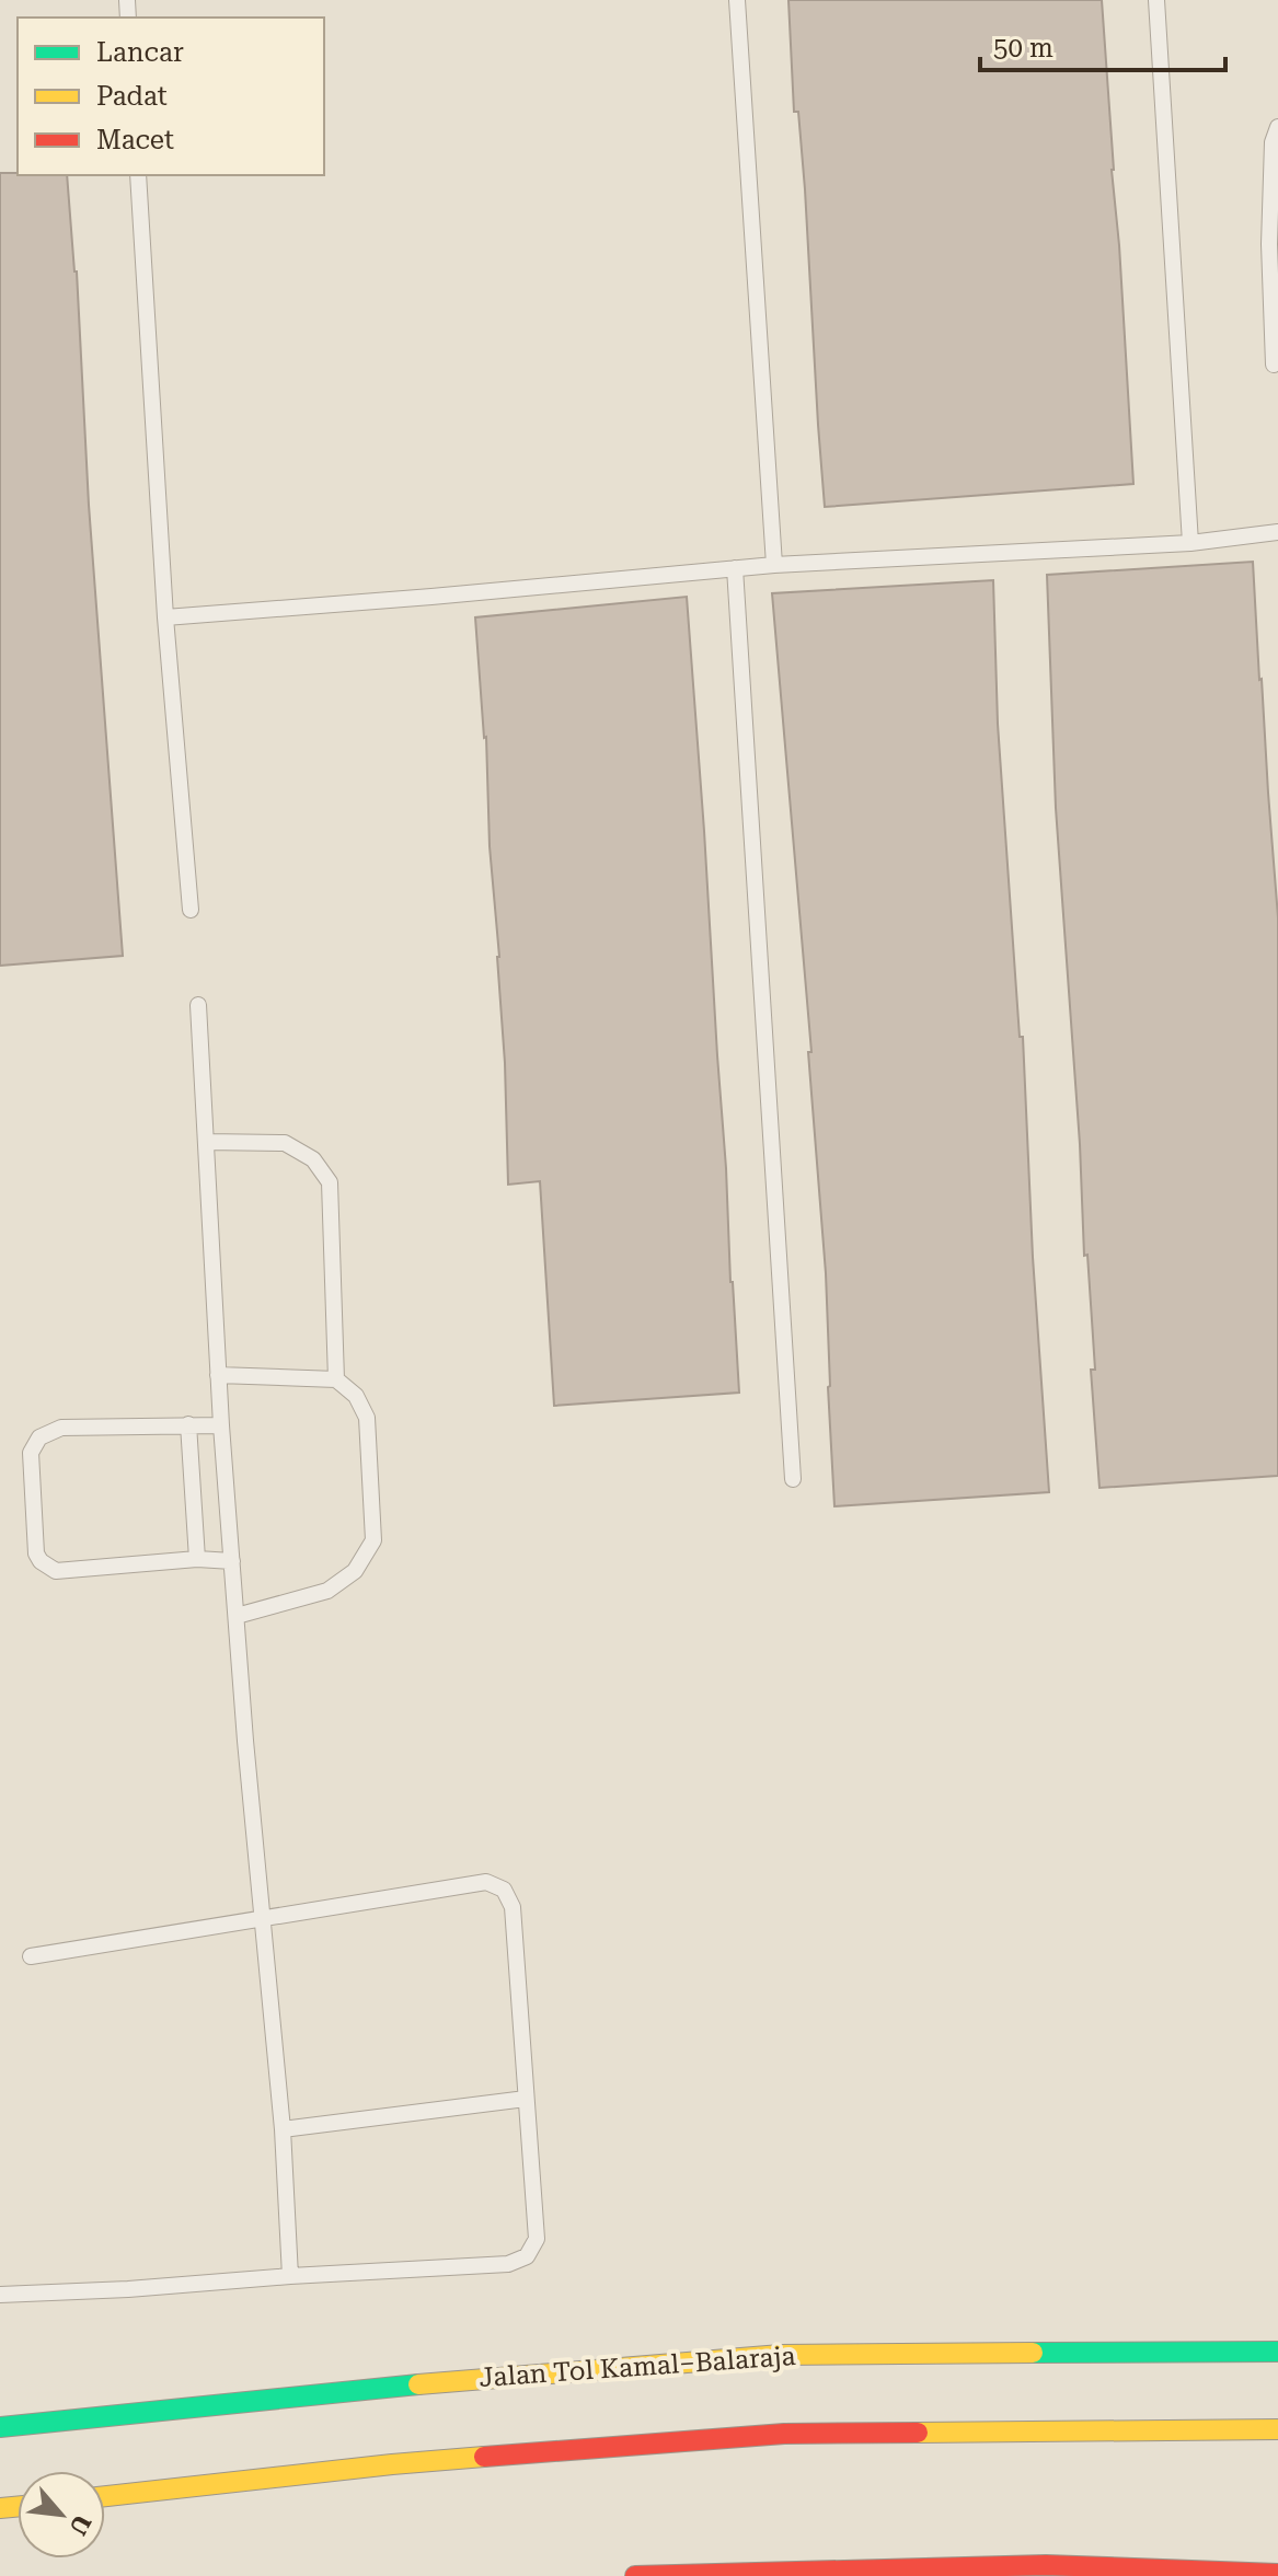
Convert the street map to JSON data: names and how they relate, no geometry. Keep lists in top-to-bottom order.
{
  "streets": {
    "main road": ["Jalan Tol Kamal–Balaraja"]
  },
  "legend": ["Lancar", "Padat", "Macet"],
  "scale_bar": "50 m",
  "north": "bottom right"
}
